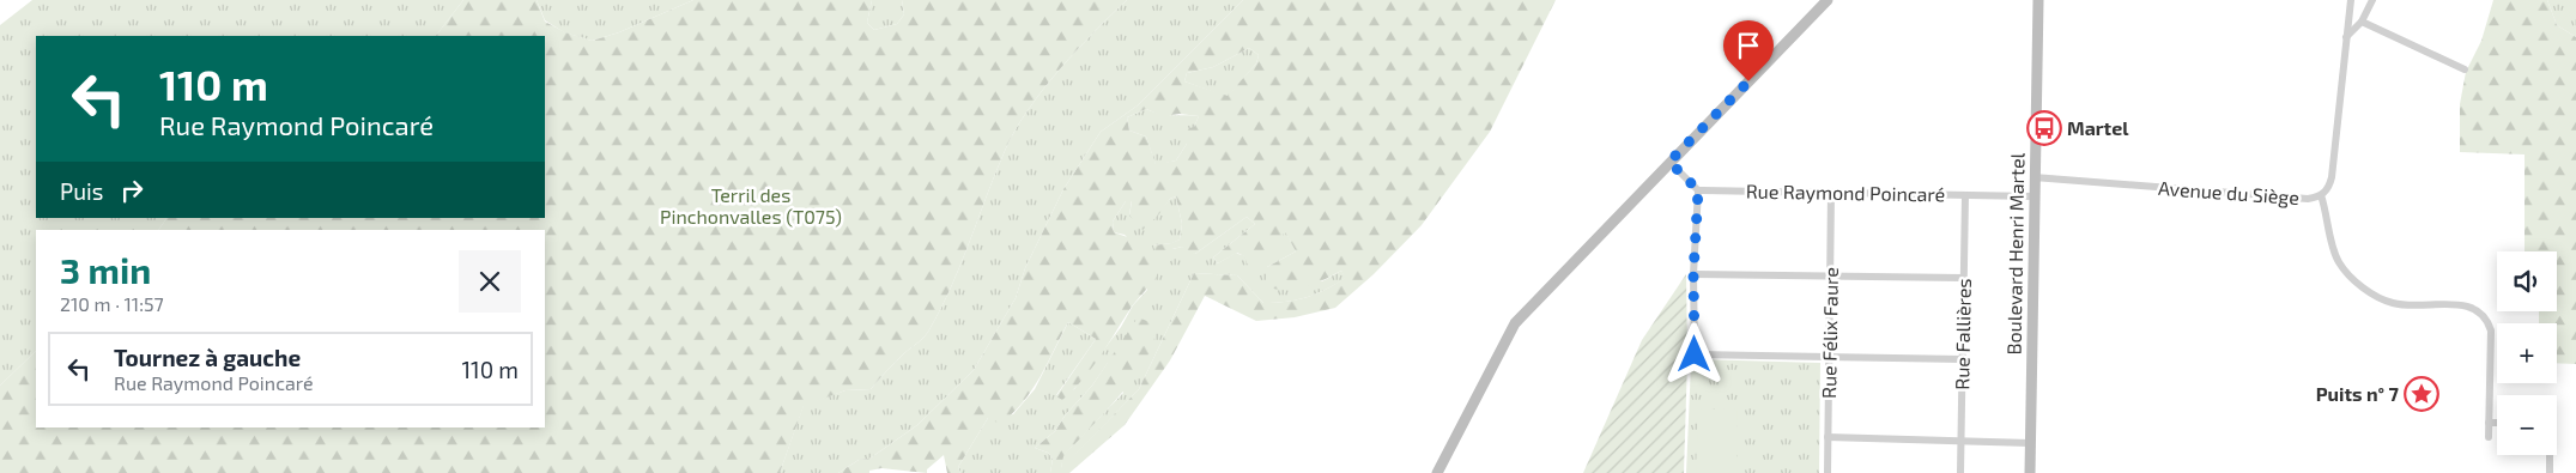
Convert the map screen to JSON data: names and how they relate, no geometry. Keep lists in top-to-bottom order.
{
  "streets": {
    "main road": ["Boulevard Henri Martel"],
    "street": [
      "Rue Raymond Poincaré",
      "Avenue du Siège",
      "Rue Félix Faure",
      "Rue Fallières"
    ]
  },
  "crossings": [
    ["Rue Raymond Poincaré", "Boulevard Henri Martel"],
    ["Rue Raymond Poincaré", "Rue Félix Faure"],
    ["Rue Raymond Poincaré", "Rue Fallières"],
    ["Avenue du Siège", "Boulevard Henri Martel"]
  ],
  "parks": ["Terril des Pinchonvalles (T075)"],
  "places": {
    "bus stop": ["Martel"],
    "place": ["Puits n° 7"]
  },
  "page": {
    "turn": ["110 m", "Rue Raymond Poincaré"],
    "then": "Puis",
    "heading": ["3 min", "210 m · 11:57"],
    "map_buttons": ["+", "−"],
    "list": [
      {
        "name": "Tournez à gauche",
        "note": "Rue Raymond Poincaré",
        "value": "110 m"
      }
    ]
  }
}
